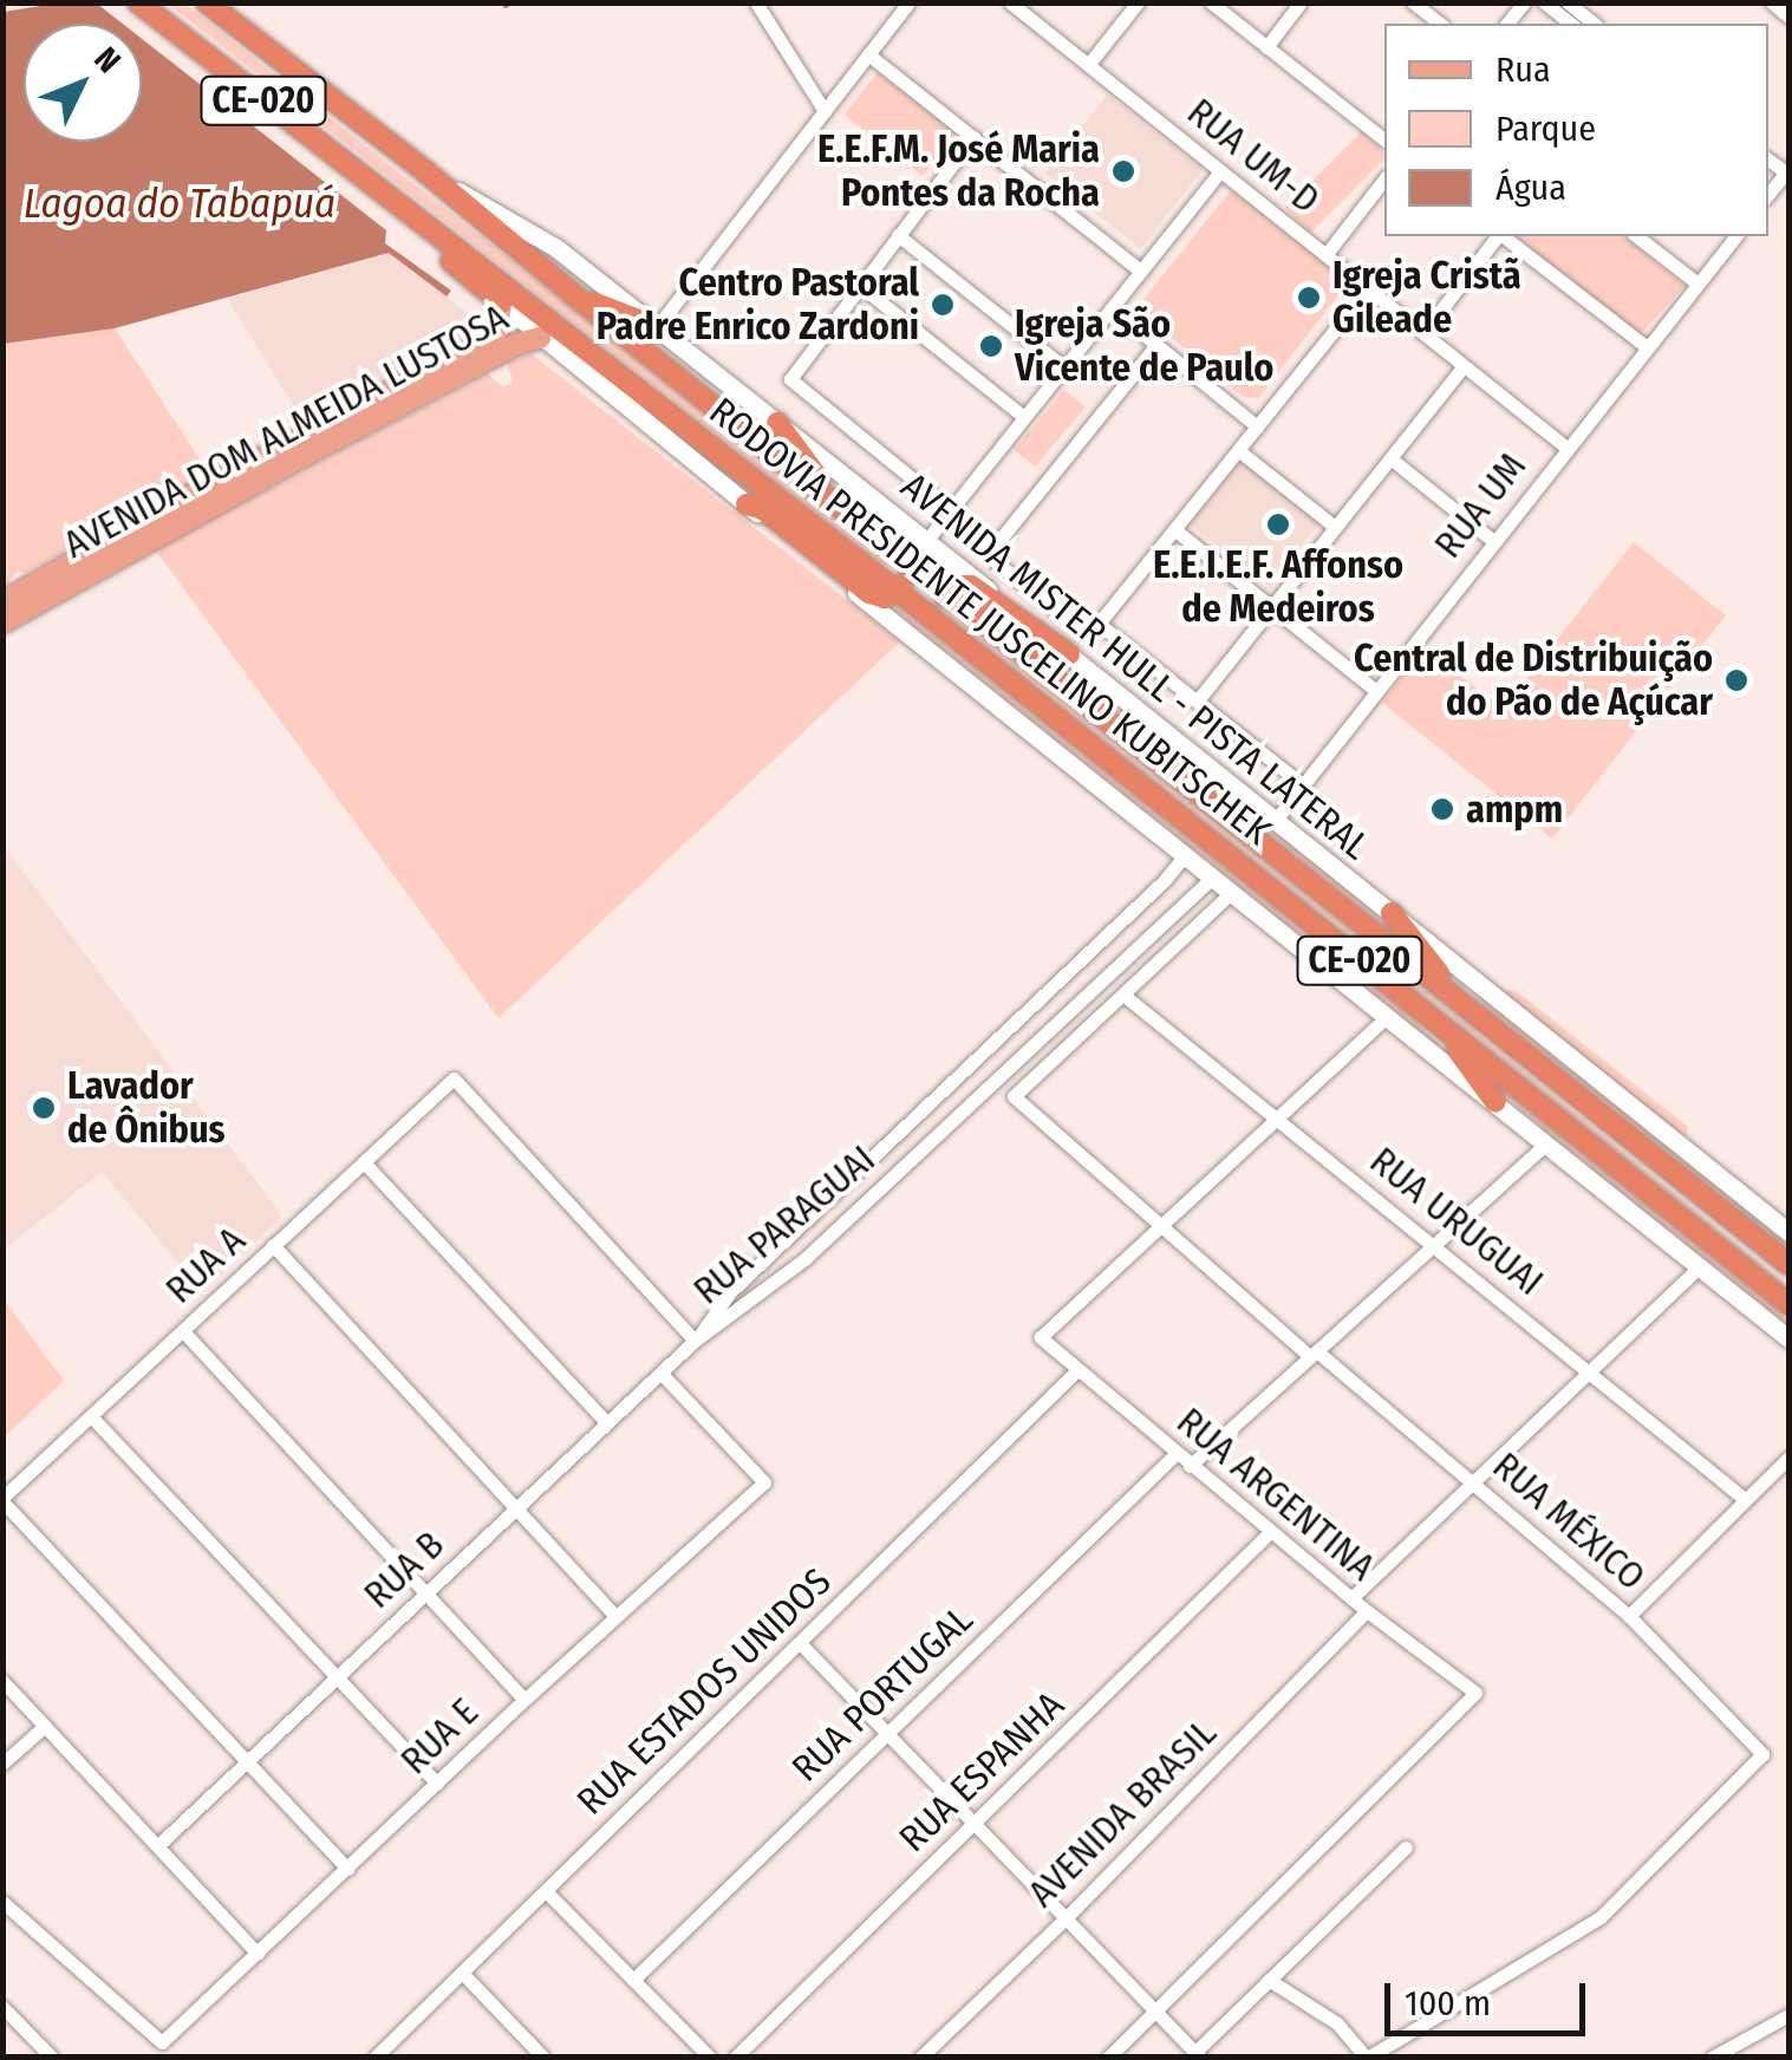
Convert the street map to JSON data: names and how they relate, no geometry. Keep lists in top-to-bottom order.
{
  "streets": {
    "highway": ["CE-020", "RODOVIA PRESIDENTE JUSCELINO KUBITSCHEK"],
    "main road": ["AVENIDA DOM ALMEIDA LUSTOSA", "AVENIDA MISTER HULL - PISTA LATERAL"],
    "street": [
      "RUA UM-D",
      "RUA UM",
      "RUA URUGUAI",
      "RUA PARAGUAI",
      "RUA A",
      "RUA ARGENTINA",
      "RUA MÉXICO",
      "RUA B",
      "RUA ESTADOS UNIDOS",
      "RUA PORTUGAL",
      "RUA E",
      "RUA ESPANHA",
      "AVENIDA BRASIL"
    ]
  },
  "crossings": [
    ["RUA UM-D", "RUA UM"],
    ["RUA UM", "AVENIDA MISTER HULL - PISTA LATERAL"],
    ["RODOVIA PRESIDENTE JUSCELINO KUBITSCHEK", "AVENIDA MISTER HULL - PISTA LATERAL"],
    ["RUA URUGUAI", "RUA MÉXICO"],
    ["RUA PARAGUAI", "RUA A"],
    ["RUA PARAGUAI", "RUA B"],
    ["RUA A", "RUA B"],
    ["RUA ARGENTINA", "RUA MÉXICO"],
    ["RUA ARGENTINA", "RUA ESTADOS UNIDOS"],
    ["RUA ARGENTINA", "RUA PORTUGAL"],
    ["RUA ARGENTINA", "RUA ESPANHA"],
    ["RUA ARGENTINA", "AVENIDA BRASIL"],
    ["RUA B", "RUA E"]
  ],
  "water": ["Lagoa do Tabapuá"],
  "places": [
    "E.E.F.M. José Maria Pontes da Rocha",
    "Igreja Cristã Gileade",
    "Centro Pastoral Padre Enrico Zardoni",
    "Igreja São Vicente de Paulo",
    "E.E.I.E.F. Affonso de Medeiros",
    "Central de Distribuição do Pão de Açúcar",
    "ampm",
    "Lavador de Ônibus"
  ],
  "legend": ["Rua", "Parque", "Água"],
  "scale_bar": "100 m",
  "north": "top right"
}
